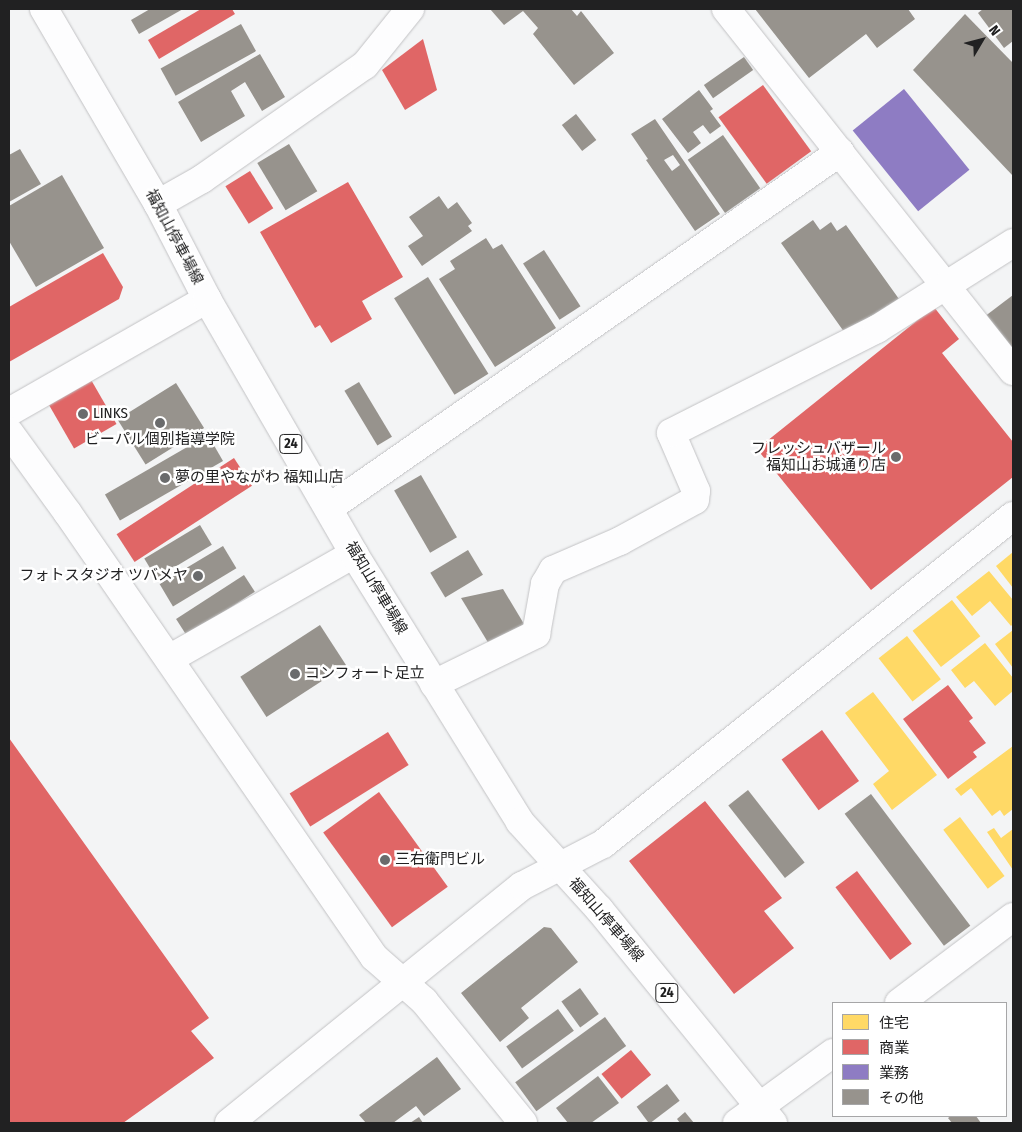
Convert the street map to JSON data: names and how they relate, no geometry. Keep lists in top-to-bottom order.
{
  "streets": {
    "street": ["福知山停車場線", "24"]
  },
  "places": [
    "LINKS",
    "ビーパル個別指導学院",
    "フレッシュバザール 福知山お城通り店",
    "夢の里やながわ 福知山店",
    "フォトスタジオ ツバメヤ",
    "コンフォート足立",
    "三右衛門ビル"
  ],
  "legend": [
    "住宅",
    "商業",
    "業務",
    "その他"
  ],
  "north": "top right"
}
